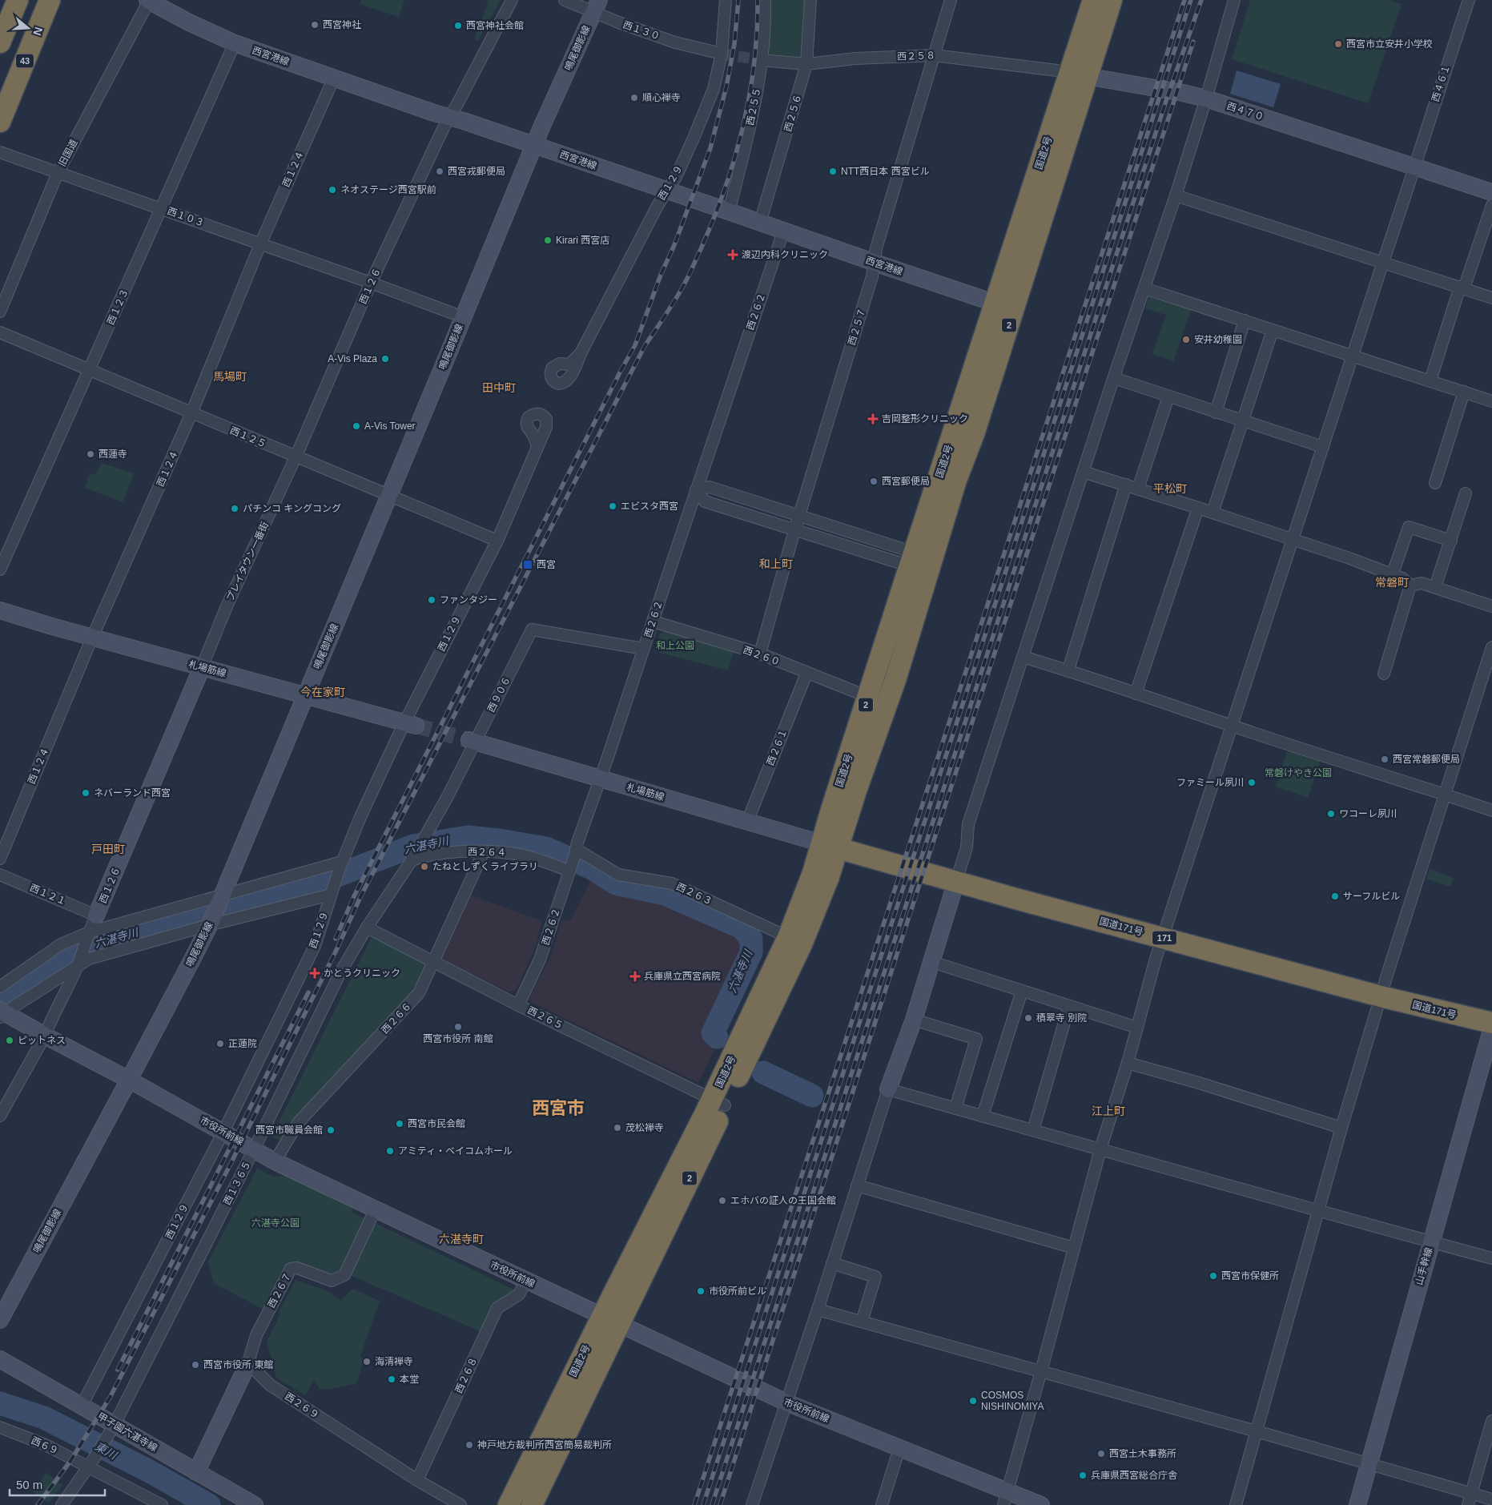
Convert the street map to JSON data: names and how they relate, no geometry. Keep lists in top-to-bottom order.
{
  "streets": {
    "highway": [
      "43",
      "国道2号",
      "2",
      "国道171号",
      "171"
    ],
    "street": [
      "西１３０",
      "鳴尾御影線",
      "西宮港線",
      "西２５８",
      "西４６１",
      "西２５５",
      "西４７０",
      "西２５６",
      "旧国道",
      "西１２４",
      "西１２９",
      "西１０３",
      "西１２６",
      "西１２３",
      "西２６２",
      "西２５７",
      "西１２５",
      "プレイタウン一番街",
      "西２６０",
      "札場筋線",
      "西９０６",
      "西２６１",
      "西２６４",
      "西２６３",
      "西１２１",
      "西２６６",
      "西２６５",
      "市役所前線",
      "西１３６５",
      "山手幹線",
      "西２６７",
      "西２６８",
      "西２６９",
      "甲子園六湛寺線",
      "西６９"
    ]
  },
  "crossings": [
    ["西１３０", "鳴尾御影線"],
    ["西１３０", "西１２９"],
    ["鳴尾御影線", "西宮港線"],
    ["鳴尾御影線", "西１２５"],
    ["鳴尾御影線", "札場筋線"],
    ["鳴尾御影線", "市役所前線"],
    ["西宮港線", "西２５５"],
    ["西宮港線", "西２５６"],
    ["西宮港線", "旧国道"],
    ["西宮港線", "国道2号"],
    ["西宮港線", "西１２４"],
    ["西宮港線", "西１２９"],
    ["西宮港線", "西１２６"],
    ["西宮港線", "西１２３"],
    ["西宮港線", "西２６２"],
    ["西宮港線", "西２５７"],
    ["西２５８", "西２５５"],
    ["西２５８", "西４７０"],
    ["西２５８", "西２５６"],
    ["西２５８", "国道2号"],
    ["西２５８", "西２５７"],
    ["西４６１", "西４７０"],
    ["西４６１", "国道171号"],
    ["西４６１", "市役所前線"],
    ["西４７０", "国道2号"],
    ["旧国道", "西１０３"],
    ["国道2号", "西２６０"],
    ["国道2号", "札場筋線"],
    ["国道2号", "西２６３"],
    ["国道2号", "国道171号"],
    ["国道2号", "西２６５"],
    ["国道2号", "市役所前線"],
    ["西１２４", "西１０３"],
    ["西１２４", "西１２５"],
    ["西１２４", "札場筋線"],
    ["西１２９", "西１２５"],
    ["西１２９", "札場筋線"],
    ["西１２９", "市役所前線"],
    ["西１２９", "甲子園六湛寺線"],
    ["西１０３", "西１２６"],
    ["西１０３", "西１２３"],
    ["西１２６", "西１２５"],
    ["西１２６", "プレイタウン一番街"],
    ["西１２６", "札場筋線"],
    ["西１２６", "西１２１"],
    ["西１２６", "市役所前線"],
    ["西１２３", "西１２５"],
    ["西２６２", "西２６０"],
    ["西２６２", "札場筋線"],
    ["西２６２", "西９０６"],
    ["西２６２", "西２６４"],
    ["西２６２", "西２６３"],
    ["西２６２", "西２６５"],
    ["西２５７", "西２６０"],
    ["西１２５", "プレイタウン一番街"],
    ["プレイタウン一番街", "札場筋線"],
    ["西２６０", "西２６１"],
    ["札場筋線", "西９０６"],
    ["札場筋線", "西２６１"],
    ["札場筋線", "国道171号"],
    ["西９０６", "西２６４"],
    ["西２６４", "西２６６"],
    ["西２６６", "西２６５"],
    ["西２６６", "市役所前線"],
    ["西２６５", "西１３６５"],
    ["市役所前線", "西１３６５"],
    ["市役所前線", "西２６７"],
    ["市役所前線", "西２６８"],
    ["西１３６５", "甲子園六湛寺線"],
    ["西１３６５", "西６９"],
    ["西２６７", "西２６９"],
    ["西２６８", "西２６９"]
  ],
  "districts": [
    "馬場町",
    "田中町",
    "平松町",
    "和上町",
    "常磐町",
    "今在家町",
    "戸田町",
    "西宮市",
    "江上町",
    "六湛寺町"
  ],
  "water": ["六湛寺川", "東川"],
  "parks": ["和上公園", "常磐けやき公園", "六湛寺公園"],
  "places": {
    "other": [
      "西宮神社",
      "西宮神社会館",
      "西宮市立安井小学校",
      "順心禅寺",
      "西宮戎郵便局",
      "NTT西日本 西宮ビル",
      "ネオステージ西宮駅前",
      "Kirari 西宮店",
      "安井幼稚園",
      "A-Vis Plaza",
      "A-Vis Tower",
      "西蓮寺",
      "西宮郵便局",
      "エビスタ西宮",
      "パチンコ キングコング",
      "ファンタジー",
      "西宮常磐郵便局",
      "ファミール夙川",
      "ネバーランド西宮",
      "ワコーレ夙川",
      "たねとしずくライブラリ",
      "サーフルビル",
      "積翠寺 別院",
      "西宮市役所 南館",
      "ピットネス",
      "正蓮院",
      "西宮市民会館",
      "茂松禅寺",
      "西宮市職員会館",
      "アミティ・ベイコムホール",
      "エホバの証人の王国会館",
      "西宮市保健所",
      "市役所前ビル",
      "海清禅寺",
      "西宮市役所 東館",
      "本堂",
      "COSMOS NISHINOMIYA",
      "神戸地方裁判所西宮簡易裁判所",
      "西宮土木事務所",
      "兵庫県西宮総合庁舎"
    ],
    "health": [
      "渡辺内科クリニック",
      "吉岡整形クリニック",
      "かとうクリニック",
      "兵庫県立西宮病院"
    ],
    "transit": ["西宮"]
  },
  "scale_bar": "50 m",
  "north": "right"
}
